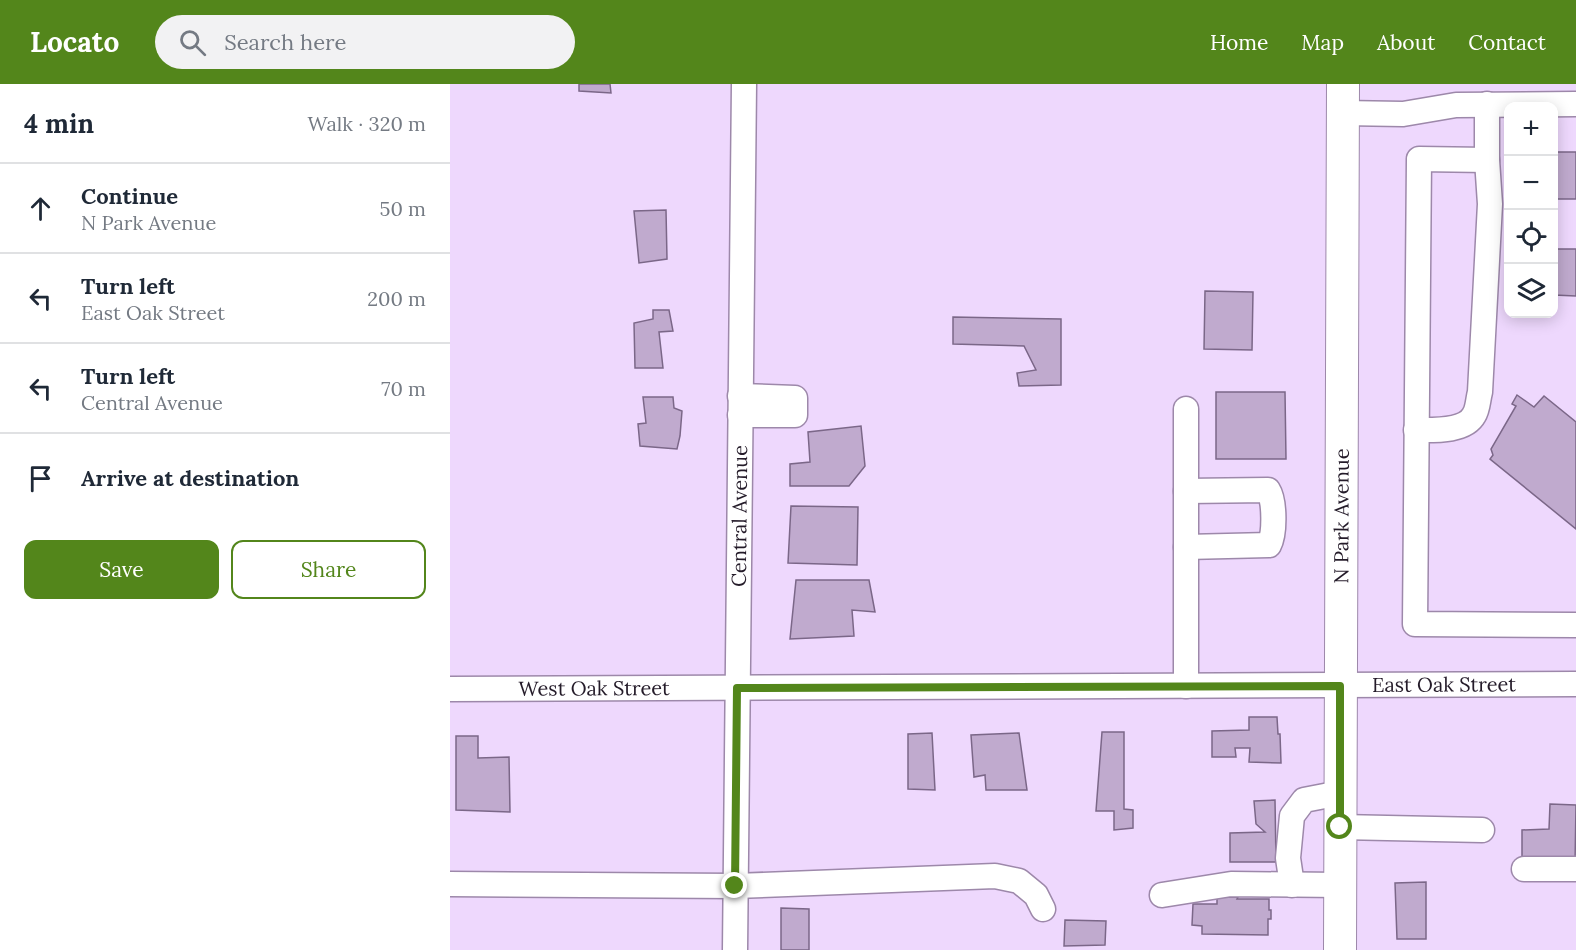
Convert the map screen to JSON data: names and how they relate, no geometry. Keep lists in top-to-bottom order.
{
  "streets": {
    "main road": ["N Park Avenue"],
    "street": ["Central Avenue", "East Oak Street", "West Oak Street"]
  },
  "crossings": [
    ["Central Avenue", "East Oak Street"],
    ["Central Avenue", "West Oak Street"],
    ["N Park Avenue", "East Oak Street"],
    ["East Oak Street", "West Oak Street"]
  ],
  "page": {
    "header": "Locato",
    "search": "Search here",
    "nav": [
      "Home",
      "Map",
      "About",
      "Contact"
    ],
    "heading": ["4 min", "Walk · 320 m"],
    "map_buttons": ["+", "−"],
    "list": [
      ["Continue", "N Park Avenue", "50 m"],
      ["Turn left", "East Oak Street", "200 m"],
      ["Turn left", "Central Avenue", "70 m"],
      "Arrive at destination"
    ],
    "buttons": ["Save", "Share"]
  }
}
